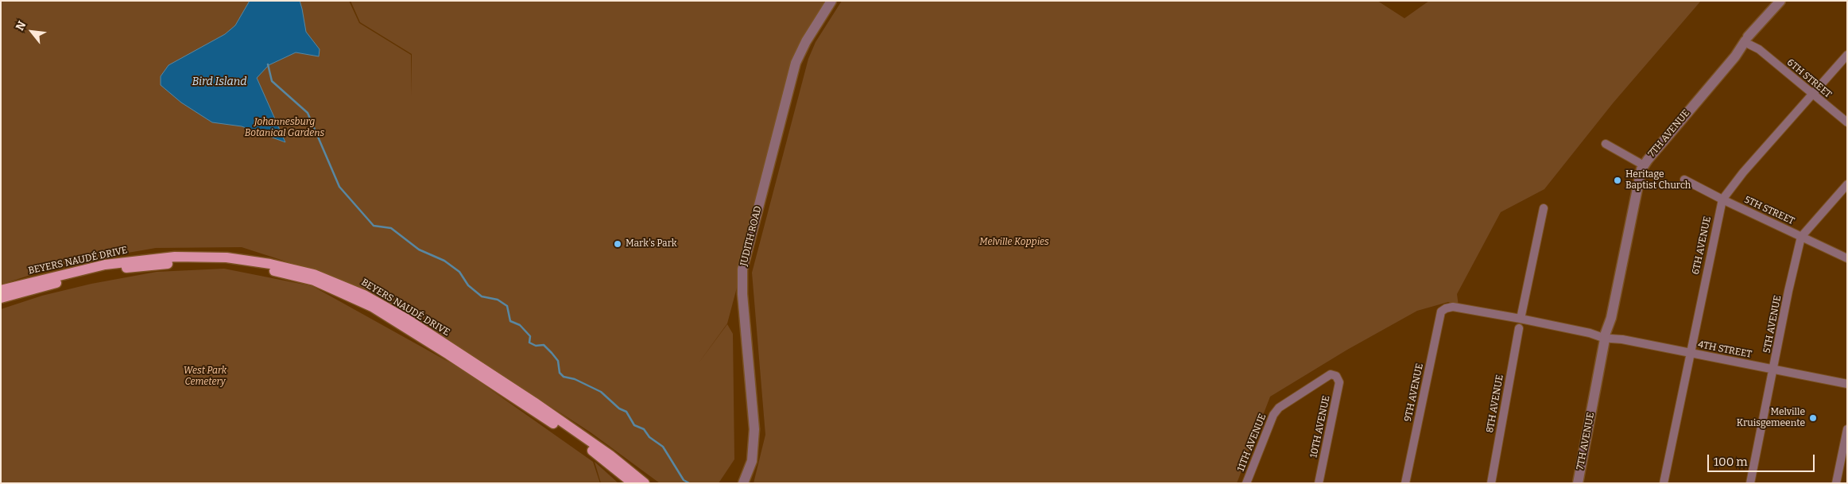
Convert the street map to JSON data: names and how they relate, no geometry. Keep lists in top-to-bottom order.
{
  "streets": {
    "main road": ["BEYERS NAUDÉ DRIVE"],
    "street": [
      "6TH STREET",
      "7TH AVENUE",
      "5TH STREET",
      "JUDITH ROAD",
      "6TH AVENUE",
      "5TH AVENUE",
      "4TH STREET",
      "9TH AVENUE",
      "8TH AVENUE",
      "10TH AVENUE",
      "11TH AVENUE"
    ]
  },
  "crossings": [
    ["6TH STREET", "7TH AVENUE"],
    ["6TH STREET", "6TH AVENUE"],
    ["7TH AVENUE", "4TH STREET"],
    ["5TH STREET", "6TH AVENUE"],
    ["5TH STREET", "5TH AVENUE"],
    ["6TH AVENUE", "4TH STREET"],
    ["5TH AVENUE", "4TH STREET"],
    ["4TH STREET", "9TH AVENUE"],
    ["10TH AVENUE", "11TH AVENUE"]
  ],
  "water": ["Bird Island"],
  "parks": ["Johannesburg Botanical Gardens", "Melville Koppies", "West Park Cemetery"],
  "places": ["Heritage Baptist Church", "Mark's Park", "Melville Kruisgemeente"],
  "scale_bar": "100 m",
  "north": "top left"
}
